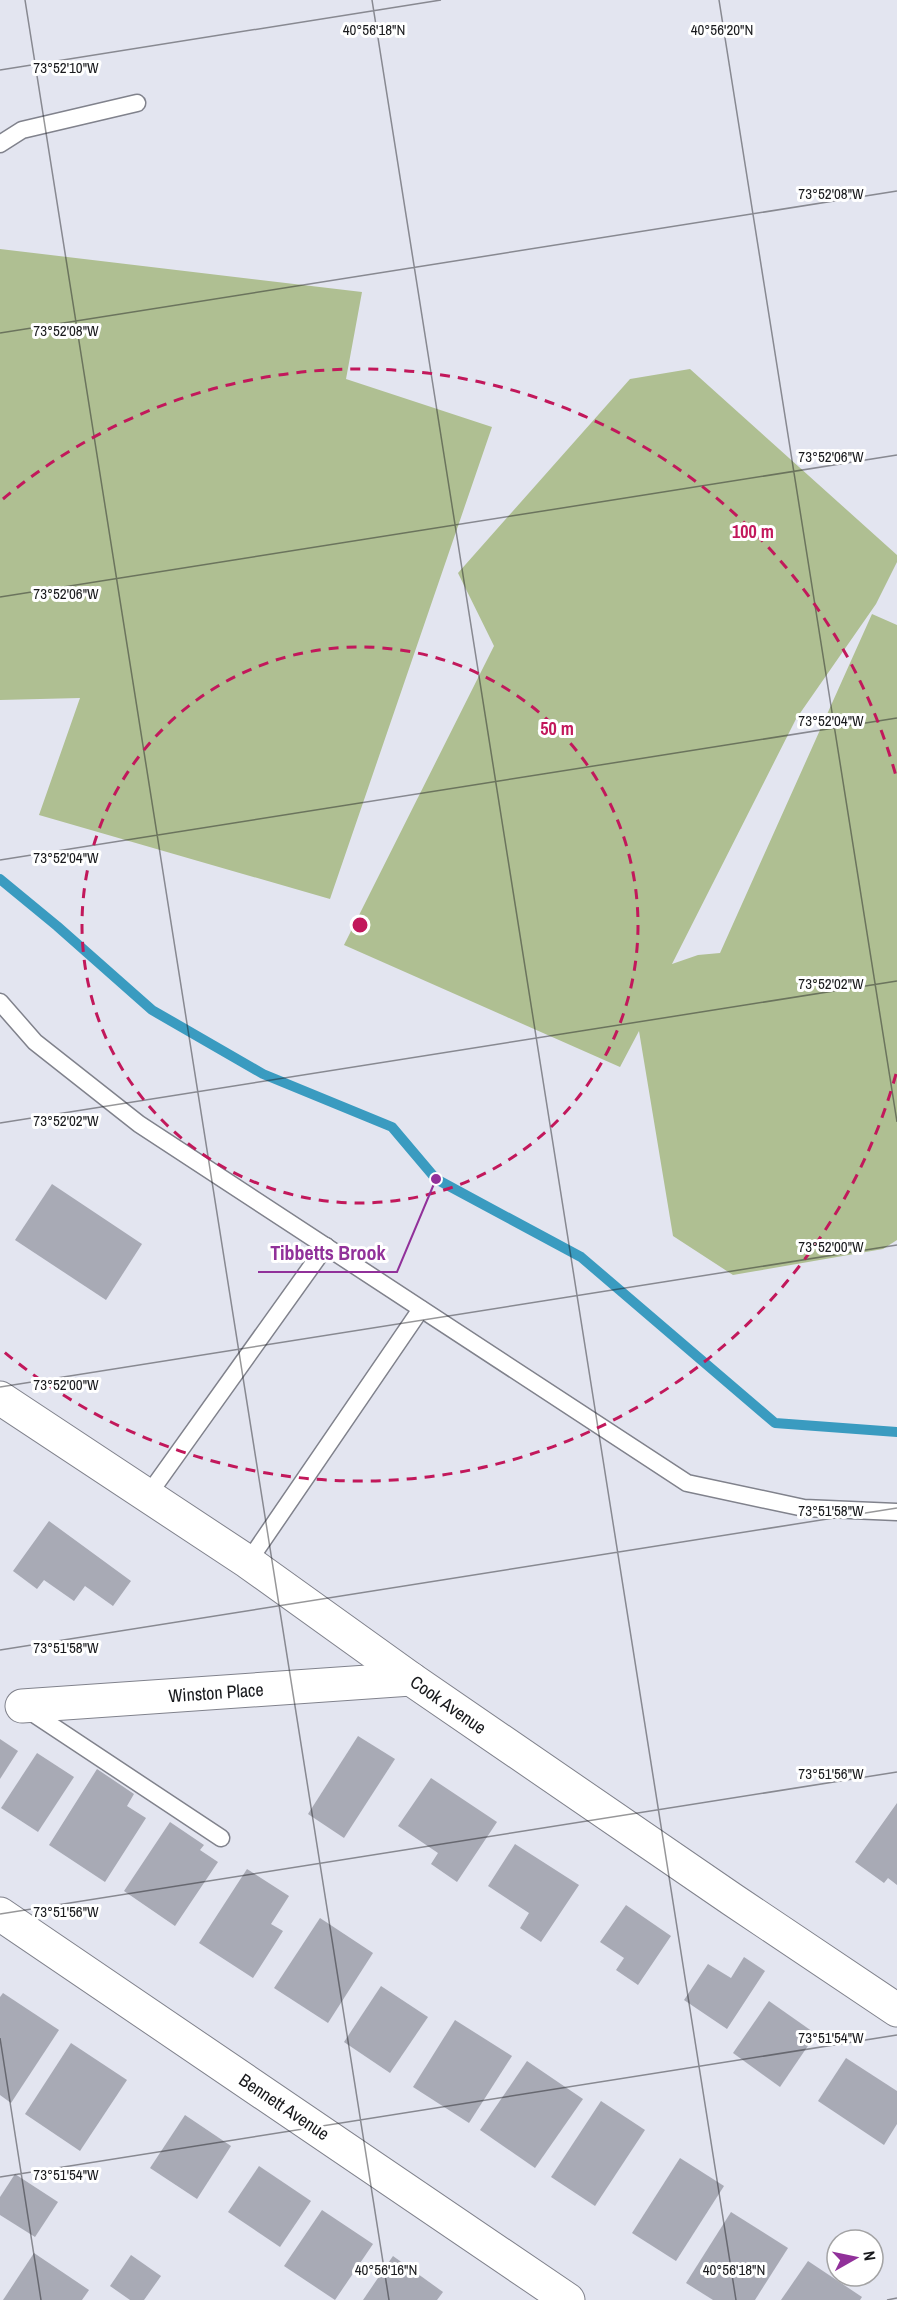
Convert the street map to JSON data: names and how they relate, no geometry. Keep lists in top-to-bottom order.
{
  "streets": {
    "street": ["Winston Place", "Cook Avenue", "Bennett Avenue"]
  },
  "crossings": [
    ["Winston Place", "Cook Avenue"]
  ],
  "places": ["Tibbetts Brook"],
  "north": "right",
  "coordinates": [
    "40°56'18\"N",
    "40°56'20\"N",
    "73°52'10\"W",
    "73°52'08\"W",
    "73°52'06\"W",
    "73°52'04\"W",
    "73°52'02\"W",
    "73°52'00\"W",
    "73°51'58\"W",
    "73°51'56\"W",
    "73°51'54\"W",
    "40°56'16\"N"
  ],
  "rings": ["100 m", "50 m"]
}
